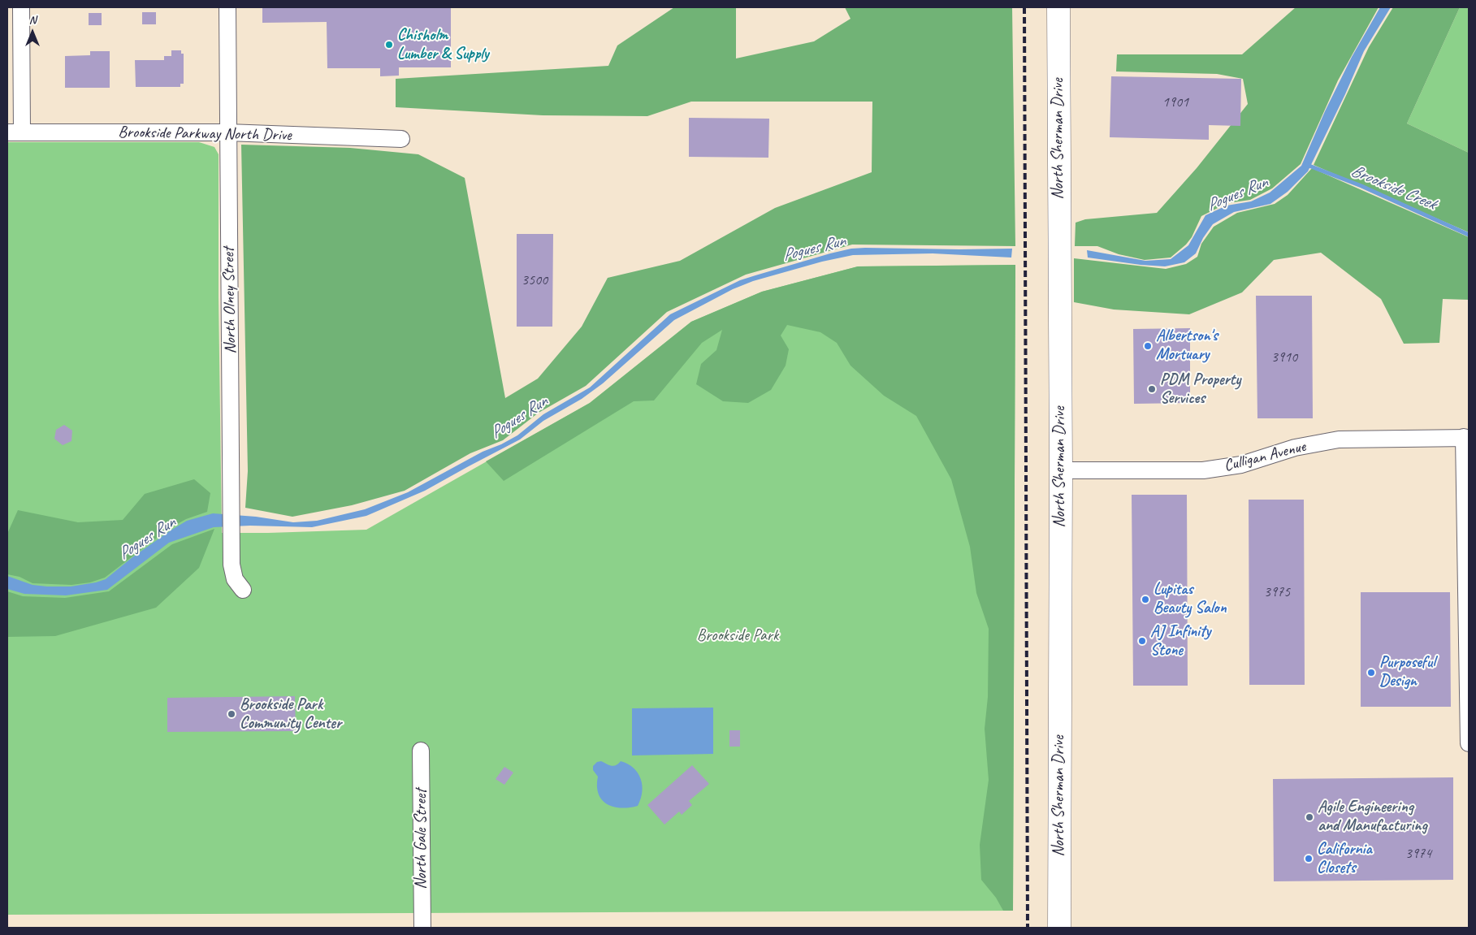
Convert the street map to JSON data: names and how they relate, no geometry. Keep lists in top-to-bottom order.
{
  "streets": {
    "main road": ["North Sherman Drive"],
    "street": [
      "Brookside Parkway North Drive",
      "North Olney Street",
      "Culligan Avenue",
      "North Gale Street"
    ]
  },
  "crossings": [
    ["Brookside Parkway North Drive", "North Olney Street"],
    ["North Sherman Drive", "Culligan Avenue"]
  ],
  "water": ["Brookside Creek", "Pogues Run"],
  "parks": ["Brookside Park"],
  "places": [
    "Chisholm Lumber & Supply",
    "Albertson's Mortuary",
    "PDM Property Services",
    "Lupitas Beauty Salon",
    "AJ Infinity Stone",
    "Purposeful Design",
    "Brookside Park Community Center",
    "Agile Engineering and Manufacturing",
    "California Closets"
  ],
  "house_numbers": [
    "1901",
    "3500",
    "3910",
    "3975",
    "3974"
  ],
  "north": "top"
}
